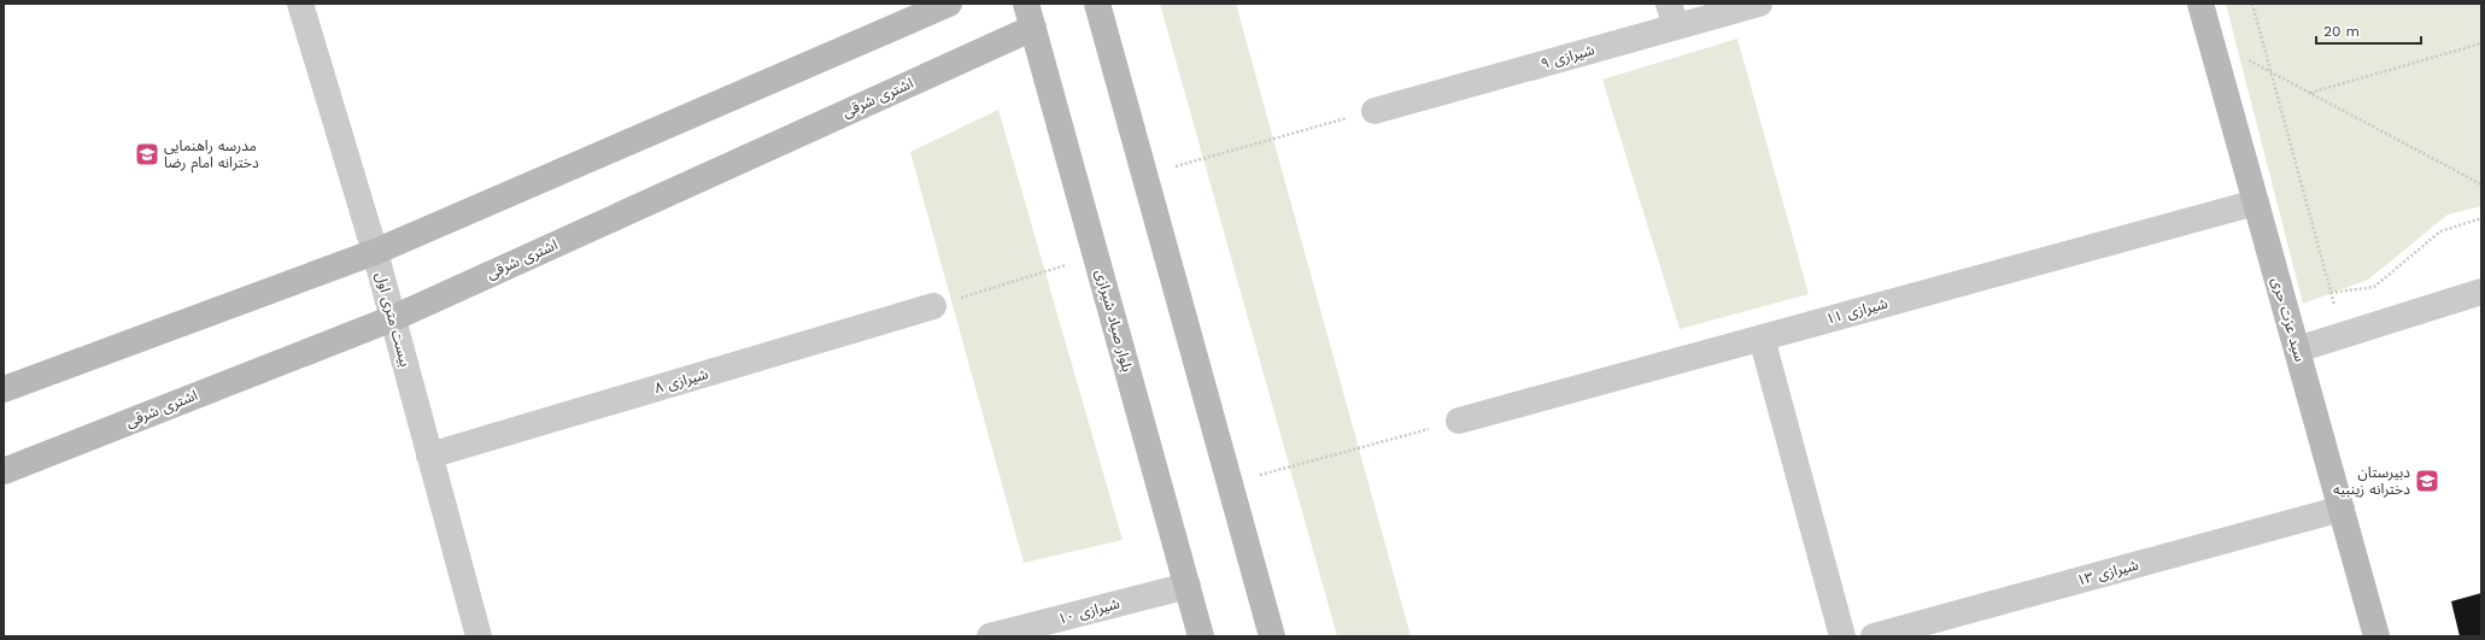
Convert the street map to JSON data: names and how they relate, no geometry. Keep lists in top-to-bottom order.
{
  "streets": {
    "main road": ["اشتری شرقی", "سید عزت حری", "بلوار صیاد شیرازی"],
    "street": [
      "شیرازی ۹",
      "شیرازی ۱۱",
      "بیست متری اول",
      "شیرازی ۸",
      "شیرازی ۱۳",
      "شیرازی ۱۰"
    ]
  },
  "crossings": [
    ["اشتری شرقی", "بیست متری اول"],
    ["اشتری شرقی", "بلوار صیاد شیرازی"],
    ["شیرازی ۱۱", "سید عزت حری"],
    ["بیست متری اول", "شیرازی ۸"],
    ["سید عزت حری", "شیرازی ۱۳"],
    ["بلوار صیاد شیرازی", "شیرازی ۱۰"]
  ],
  "places": {
    "school or university": ["مدرسه راهنمایی دخترانه امام رضا", "دبیرستان دخترانه زینبیه"]
  },
  "scale_bar": "20 m"
}
